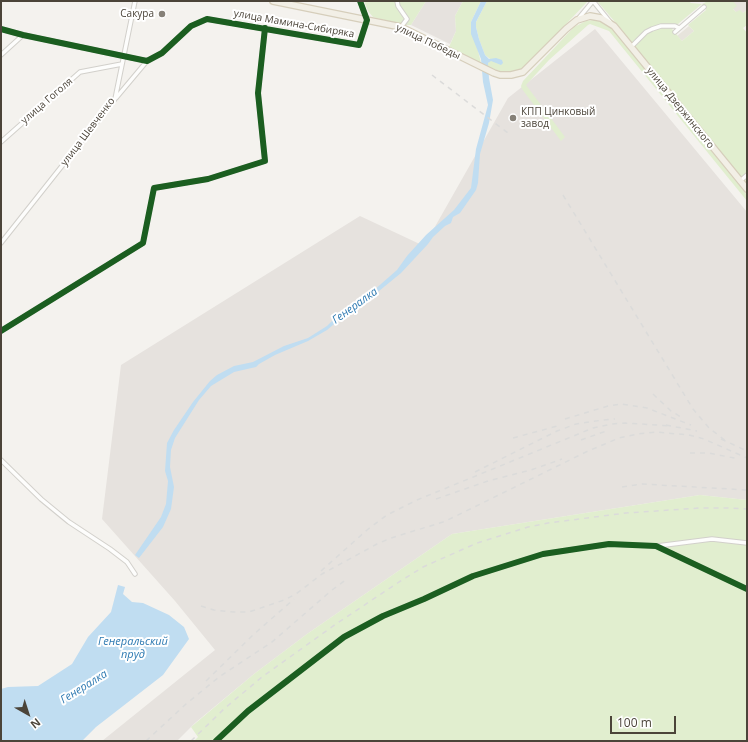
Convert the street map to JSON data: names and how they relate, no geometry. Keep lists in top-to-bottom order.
{
  "streets": {
    "main road": ["улица Победы", "улица Дзержинского"],
    "street": ["улица Мамина-Сибиряка", "улица Гоголя", "улица Шевченко"]
  },
  "crossings": [
    ["улица Мамина-Сибиряка", "улица Победы"],
    ["улица Гоголя", "улица Шевченко"]
  ],
  "water": ["Генералка", "Генеральский пруд"],
  "places": ["Сакура", "КПП Цинковый завод"],
  "scale_bar": "100 m",
  "north": "bottom right"
}
